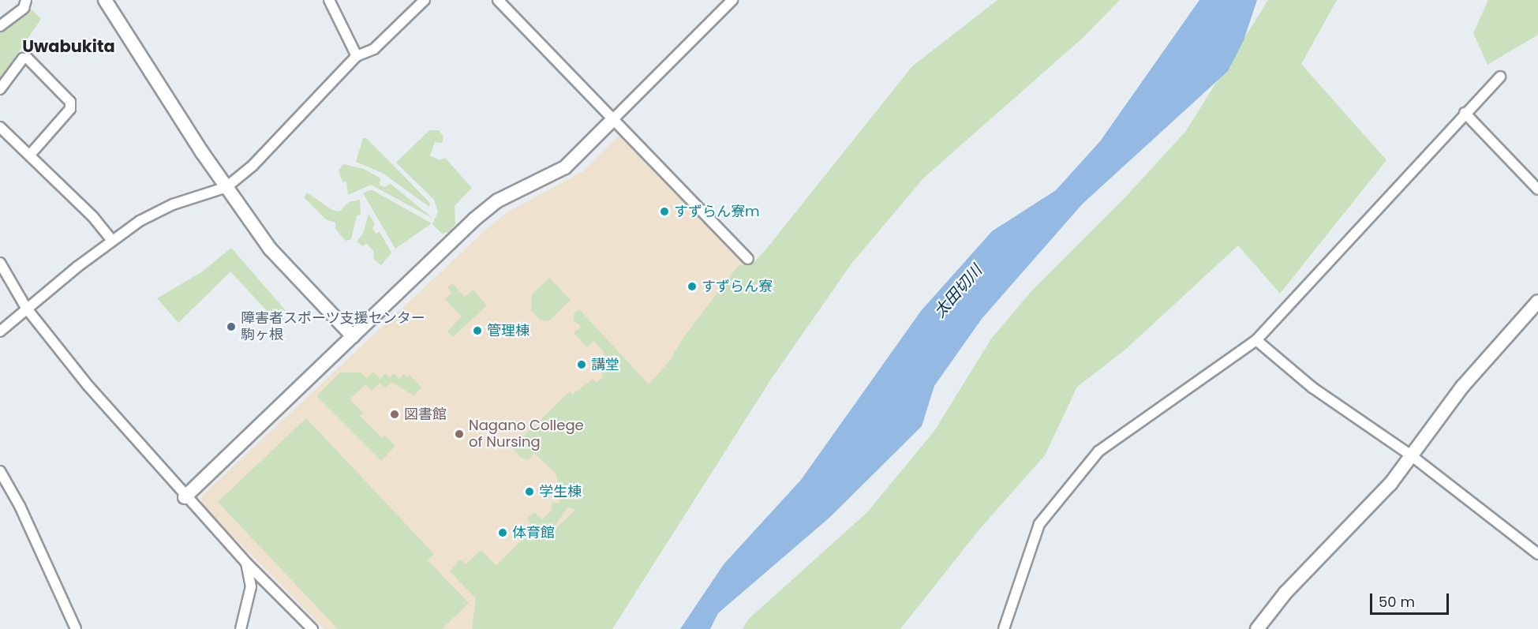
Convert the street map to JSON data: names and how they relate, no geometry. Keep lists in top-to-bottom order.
{
  "districts": ["Uwabukita"],
  "water": ["太田切川"],
  "places": [
    "すずらん寮m",
    "すずらん寮",
    "障害者スポーツ支援センター 駒ヶ根",
    "管理棟",
    "講堂",
    "図書館",
    "Nagano College of Nursing",
    "学生棟",
    "体育館"
  ],
  "scale_bar": "50 m"
}
